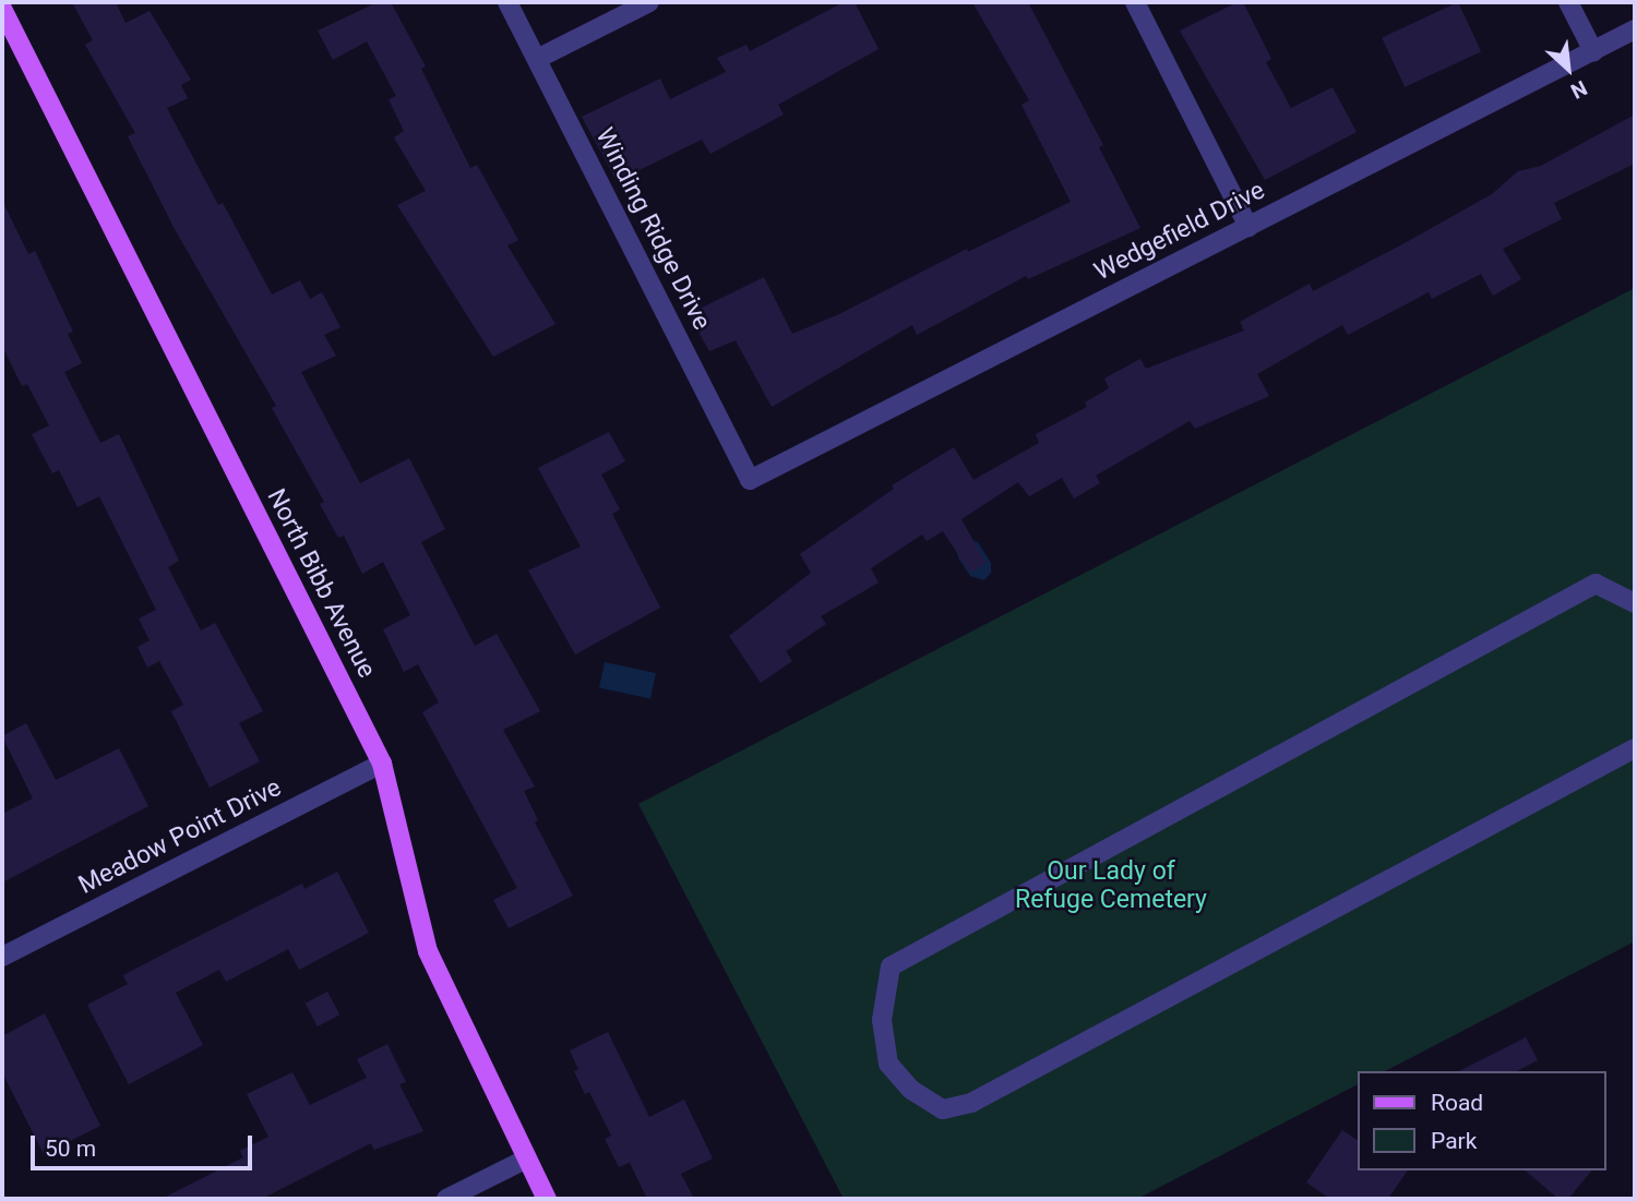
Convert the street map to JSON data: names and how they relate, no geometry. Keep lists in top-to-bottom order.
{
  "streets": {
    "main road": ["North Bibb Avenue"],
    "street": ["Winding Ridge Drive", "Wedgefield Drive", "Meadow Point Drive"]
  },
  "crossings": [
    ["Winding Ridge Drive", "Wedgefield Drive"],
    ["North Bibb Avenue", "Meadow Point Drive"]
  ],
  "parks": ["Our Lady of Refuge Cemetery"],
  "legend": ["Road", "Park"],
  "scale_bar": "50 m",
  "north": "bottom right"
}
